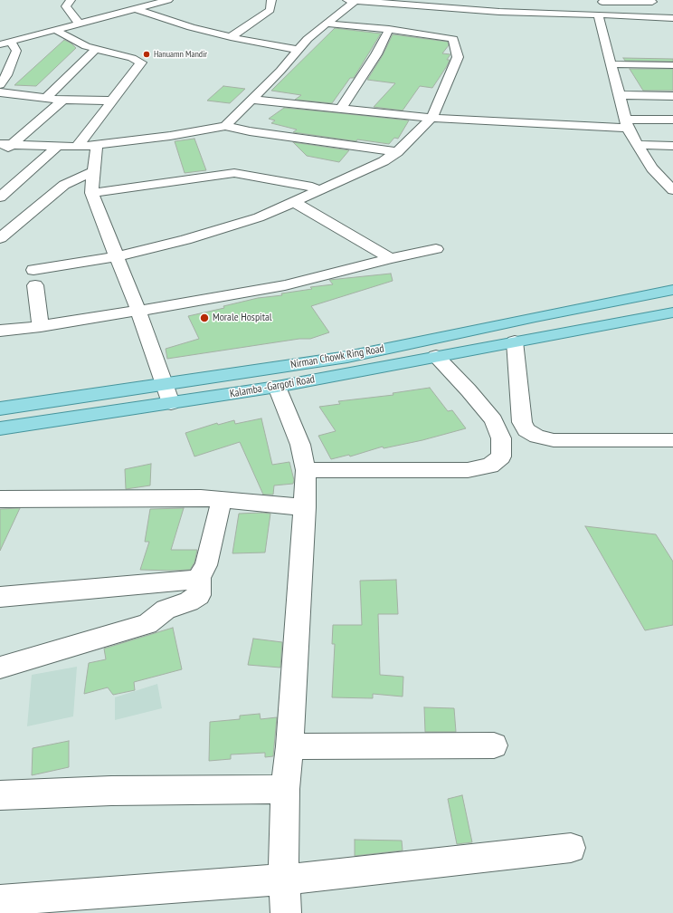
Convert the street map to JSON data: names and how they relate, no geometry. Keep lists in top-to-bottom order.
{
  "streets": {
    "main road": ["Nirman Chowk Ring Road", "Kalamba -Gargoti Road"]
  },
  "places": ["Hanuamn Mandir", "Morale Hospital"]
}
